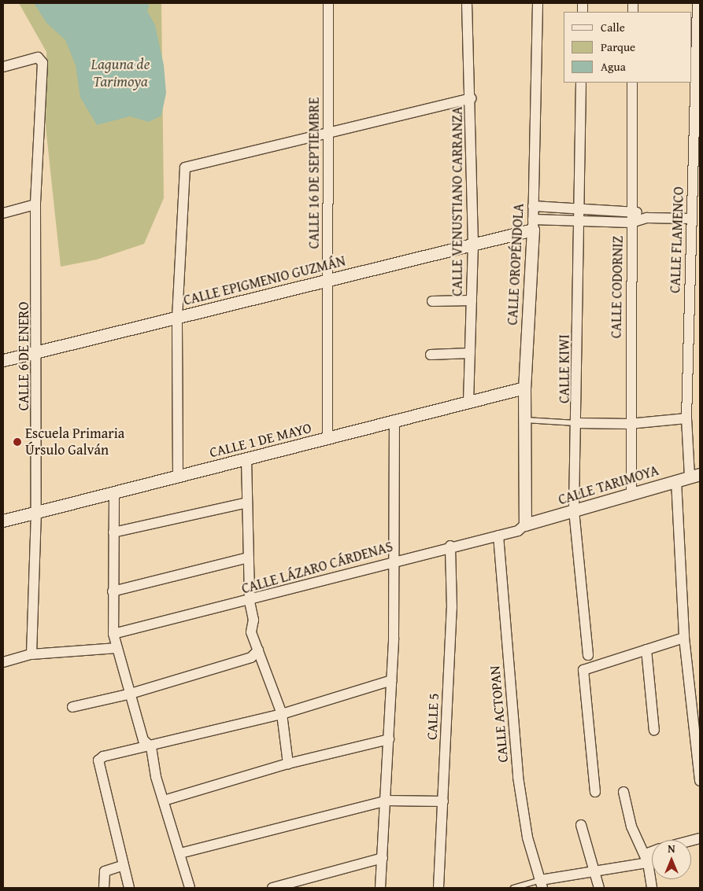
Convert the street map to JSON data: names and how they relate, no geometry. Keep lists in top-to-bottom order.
{
  "streets": {
    "street": [
      "CALLE 16 DE SEPTIEMBRE",
      "CALLE VENUSTIANO CARRANZA",
      "CALLE FLAMENCO",
      "CALLE OROPÉNDOLA",
      "CALLE EPIGMENIO GUZMÁN",
      "CALLE CODORNIZ",
      "CALLE 6 DE ENERO",
      "CALLE KIWI",
      "CALLE 1 DE MAYO",
      "CALLE TARIMOYA",
      "CALLE LÁZARO CÁRDENAS",
      "CALLE ACTOPAN",
      "CALLE 5"
    ]
  },
  "crossings": [
    ["CALLE 16 DE SEPTIEMBRE", "CALLE EPIGMENIO GUZMÁN"],
    ["CALLE 16 DE SEPTIEMBRE", "CALLE 1 DE MAYO"],
    ["CALLE VENUSTIANO CARRANZA", "CALLE EPIGMENIO GUZMÁN"],
    ["CALLE VENUSTIANO CARRANZA", "CALLE 1 DE MAYO"],
    ["CALLE FLAMENCO", "CALLE TARIMOYA"],
    ["CALLE OROPÉNDOLA", "CALLE EPIGMENIO GUZMÁN"],
    ["CALLE OROPÉNDOLA", "CALLE 1 DE MAYO"],
    ["CALLE OROPÉNDOLA", "CALLE TARIMOYA"],
    ["CALLE OROPÉNDOLA", "CALLE LÁZARO CÁRDENAS"],
    ["CALLE EPIGMENIO GUZMÁN", "CALLE 6 DE ENERO"],
    ["CALLE CODORNIZ", "CALLE TARIMOYA"],
    ["CALLE 6 DE ENERO", "CALLE 1 DE MAYO"],
    ["CALLE KIWI", "CALLE TARIMOYA"],
    ["CALLE TARIMOYA", "CALLE LÁZARO CÁRDENAS"],
    ["CALLE LÁZARO CÁRDENAS", "CALLE ACTOPAN"],
    ["CALLE LÁZARO CÁRDENAS", "CALLE 5"]
  ],
  "water": ["Laguna de Tarimoya"],
  "places": ["Escuela Primaria Úrsulo Galván"],
  "legend": ["Calle", "Parque", "Agua"],
  "north": "top"
}
